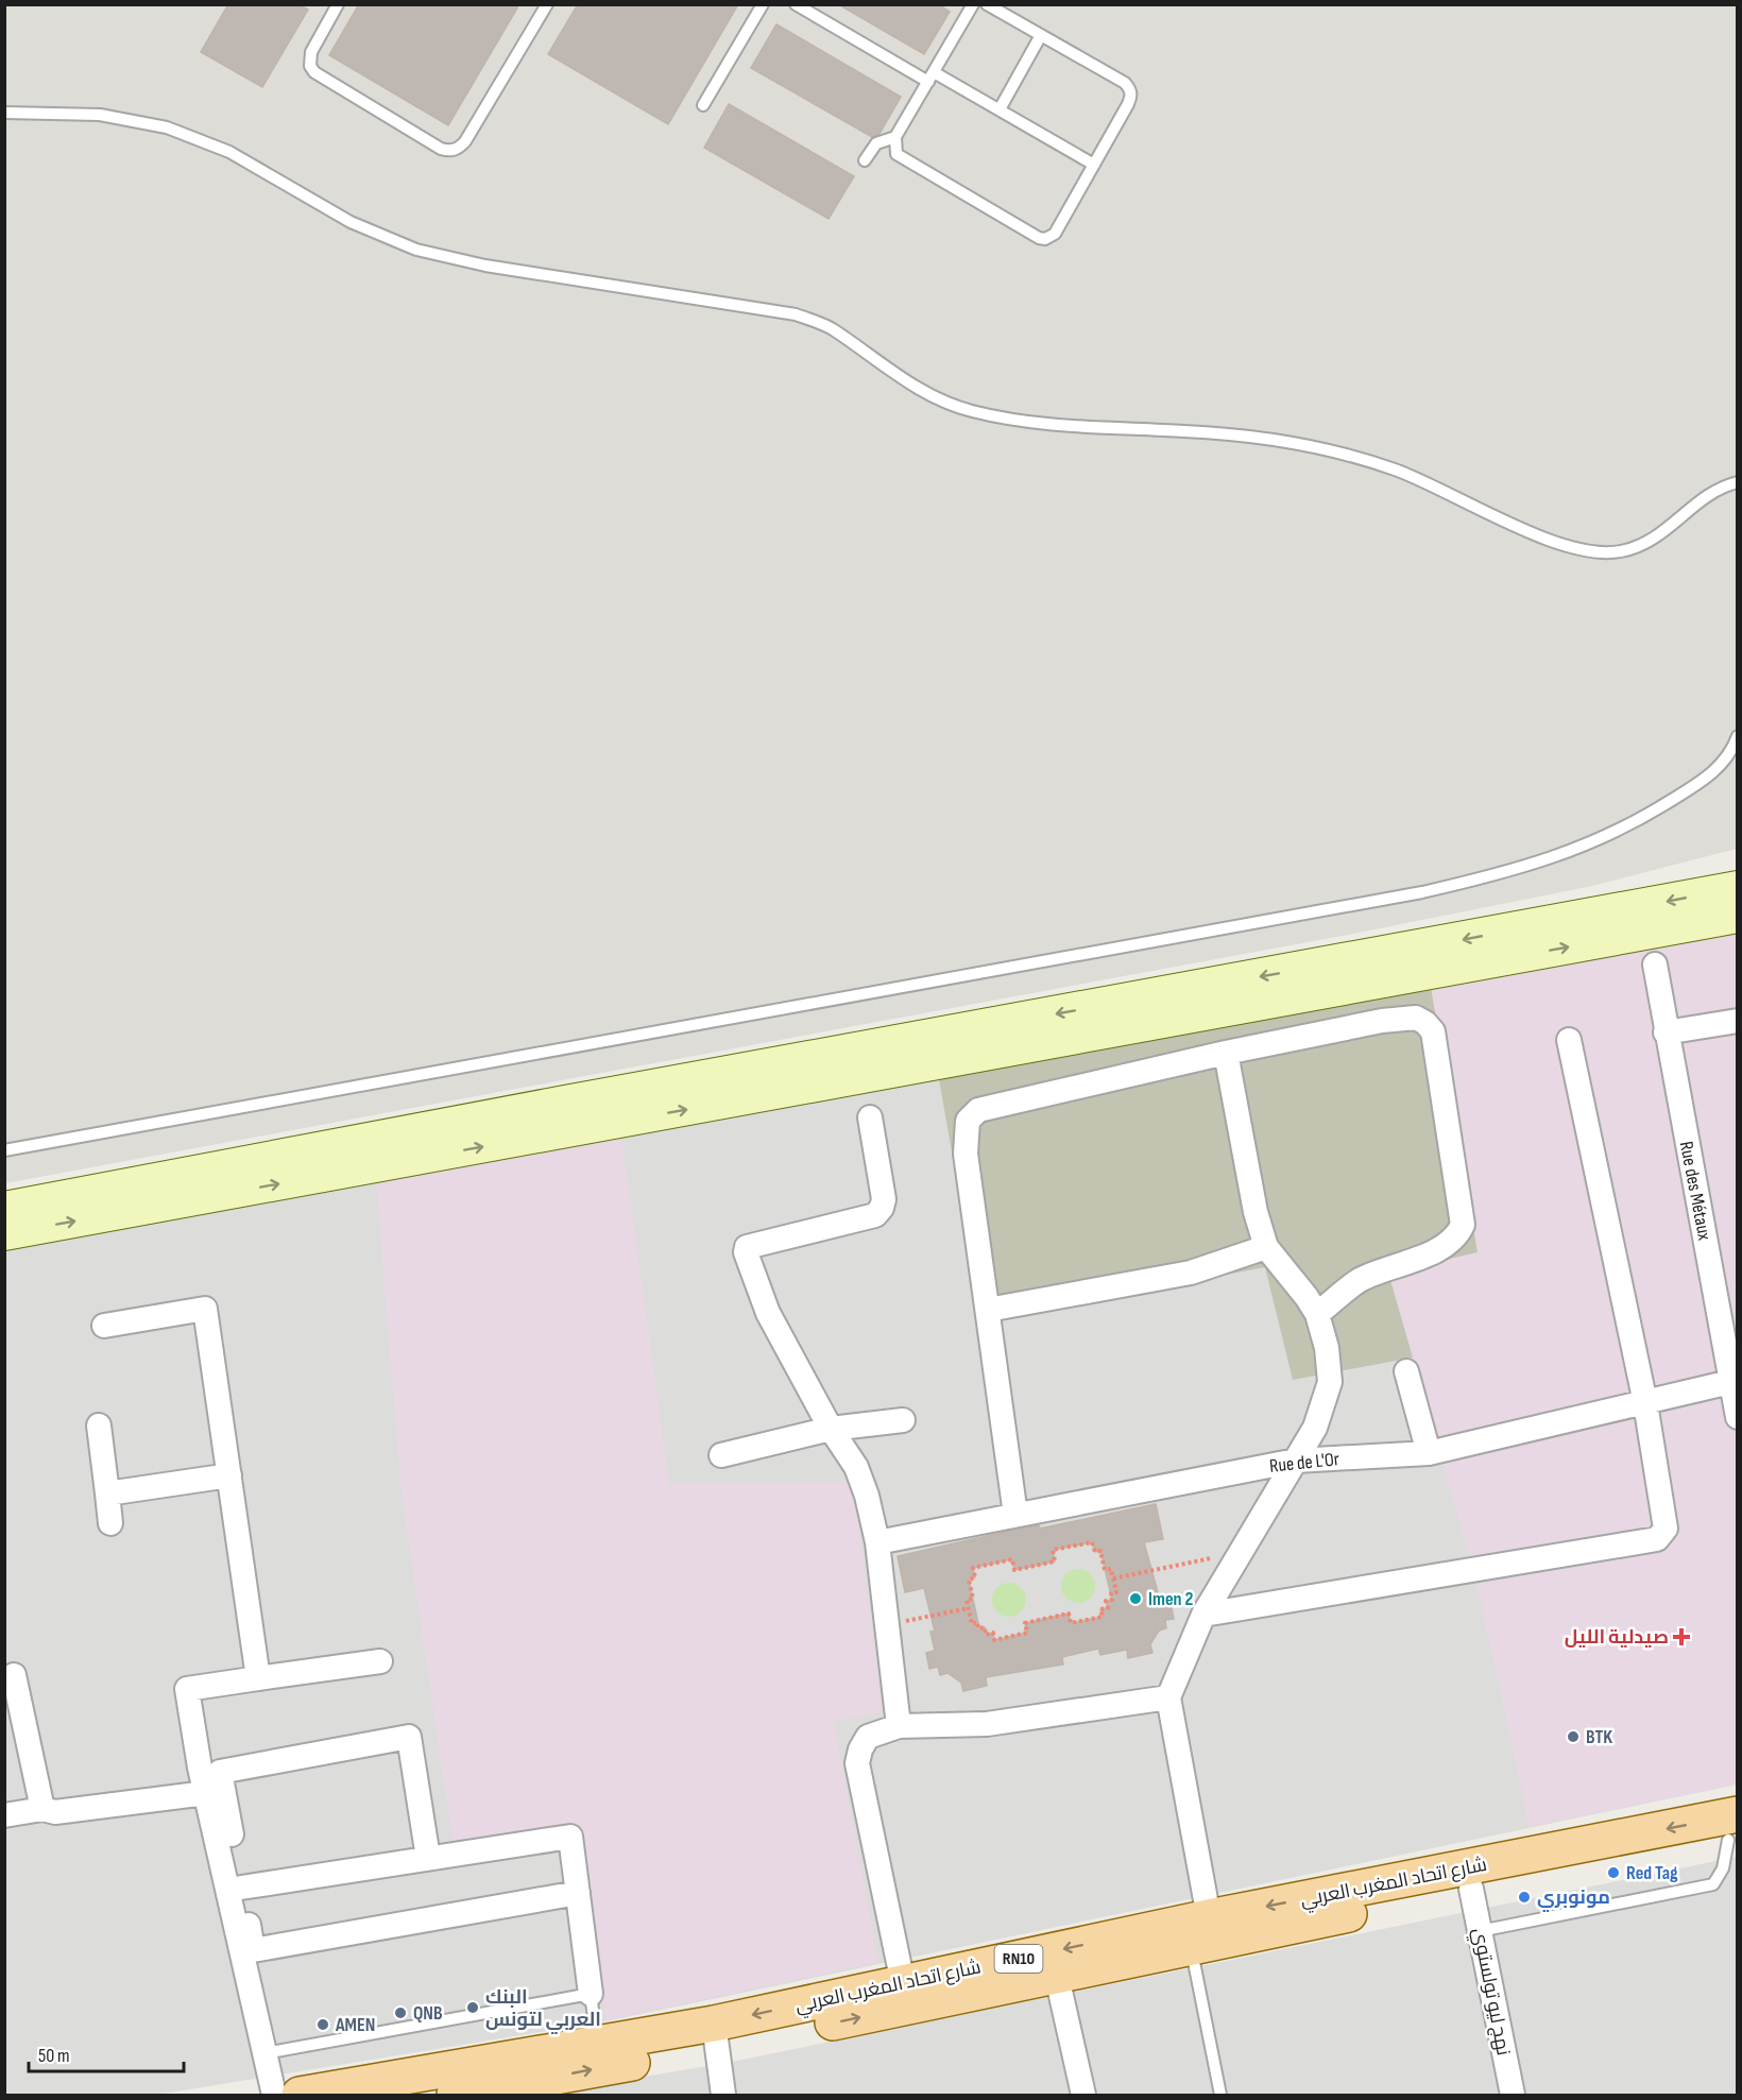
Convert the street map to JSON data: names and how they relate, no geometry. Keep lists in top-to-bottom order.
{
  "streets": {
    "main road": ["شارع اتحاد المغرب العربي", "RN10"],
    "street": ["Rue des Métaux", "Rue de L'Or", "نهج ليو تولستوي"]
  },
  "crossings": [
    ["Rue des Métaux", "Rue de L'Or"],
    ["شارع اتحاد المغرب العربي", "نهج ليو تولستوي"]
  ],
  "places": {
    "other": [
      "Imen 2",
      "BTK",
      "Red Tag",
      "مونوبري",
      "البنك العربي لتونس",
      "QNB",
      "AMEN"
    ],
    "health": ["صيدلية الليل"]
  },
  "scale_bar": "50 m"
}
